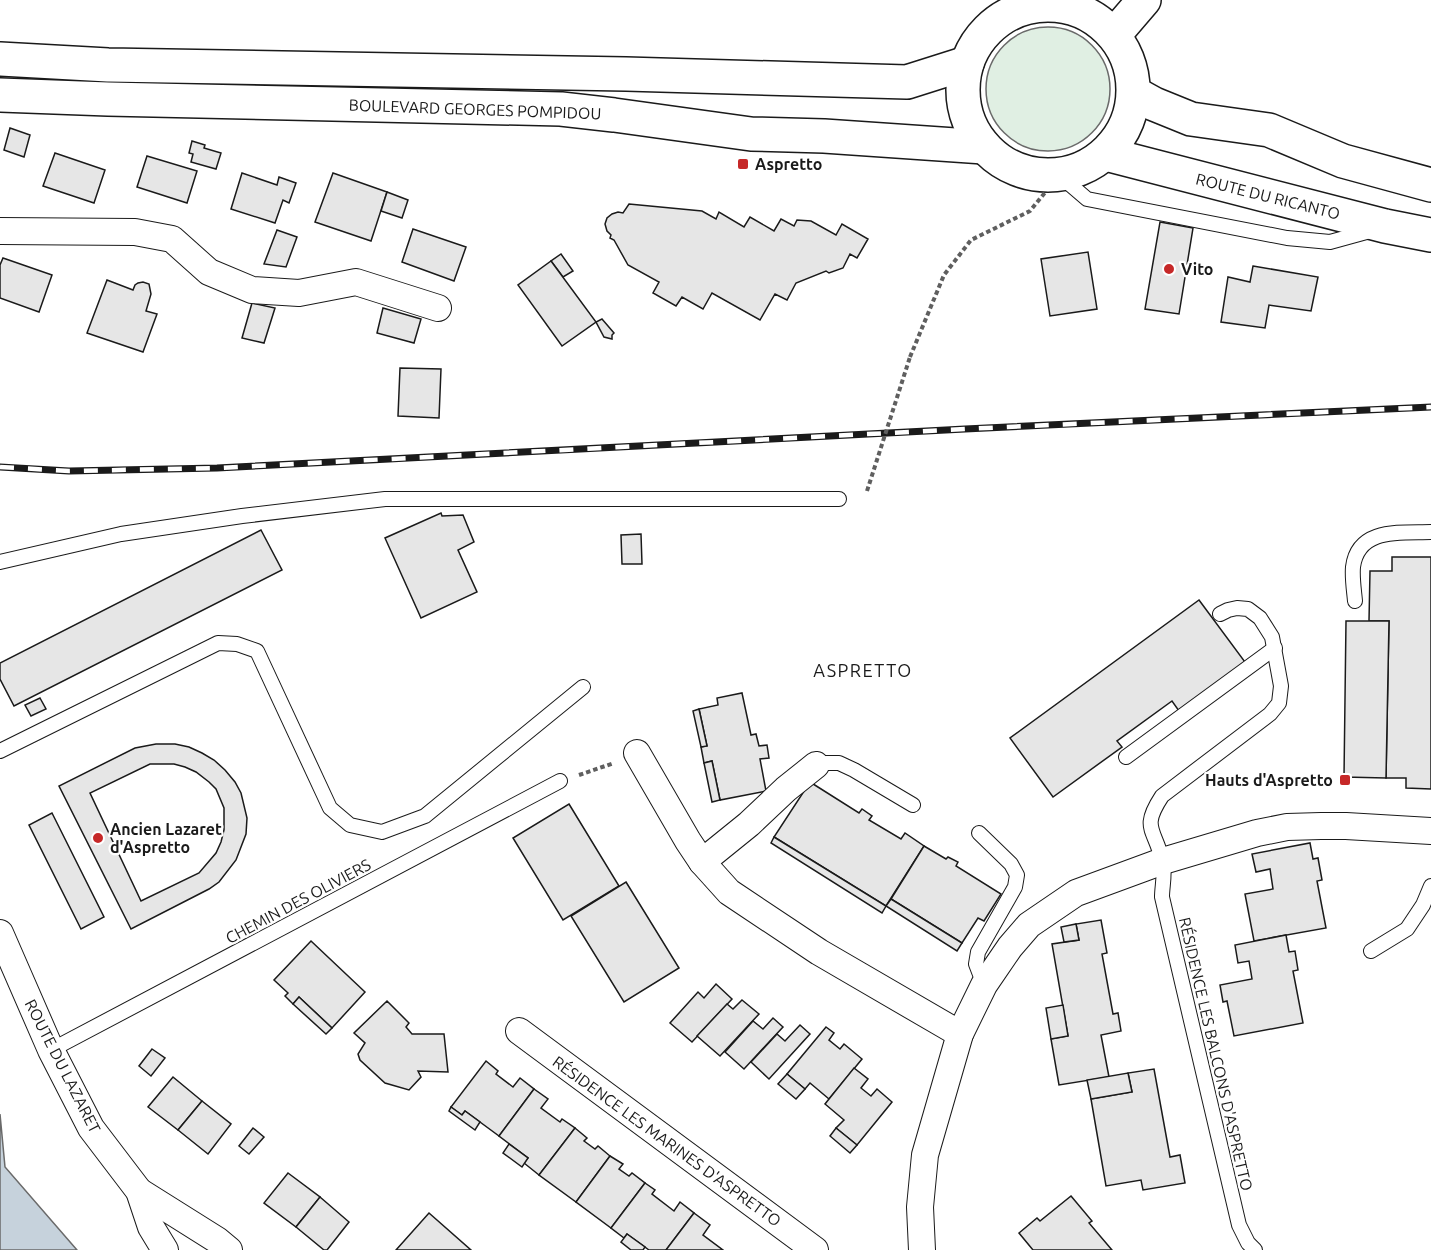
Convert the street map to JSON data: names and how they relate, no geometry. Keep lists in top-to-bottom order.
{
  "streets": {
    "main road": ["BOULEVARD GEORGES POMPIDOU", "ROUTE DU RICANTO"],
    "street": ["ROUTE DU LAZARET", "RÉSIDENCE LES MARINES D'ASPRETTO"],
    "lane": ["CHEMIN DES OLIVIERS", "RÉSIDENCE LES BALCONS D'ASPRETTO"]
  },
  "crossings": [
    ["BOULEVARD GEORGES POMPIDOU", "ROUTE DU RICANTO"],
    ["CHEMIN DES OLIVIERS", "ROUTE DU LAZARET"]
  ],
  "districts": ["ASPRETTO"],
  "places": {
    "transit": ["Aspretto", "Hauts d'Aspretto"],
    "other": ["Vito", "Ancien Lazaret d'Aspretto"]
  }
}
